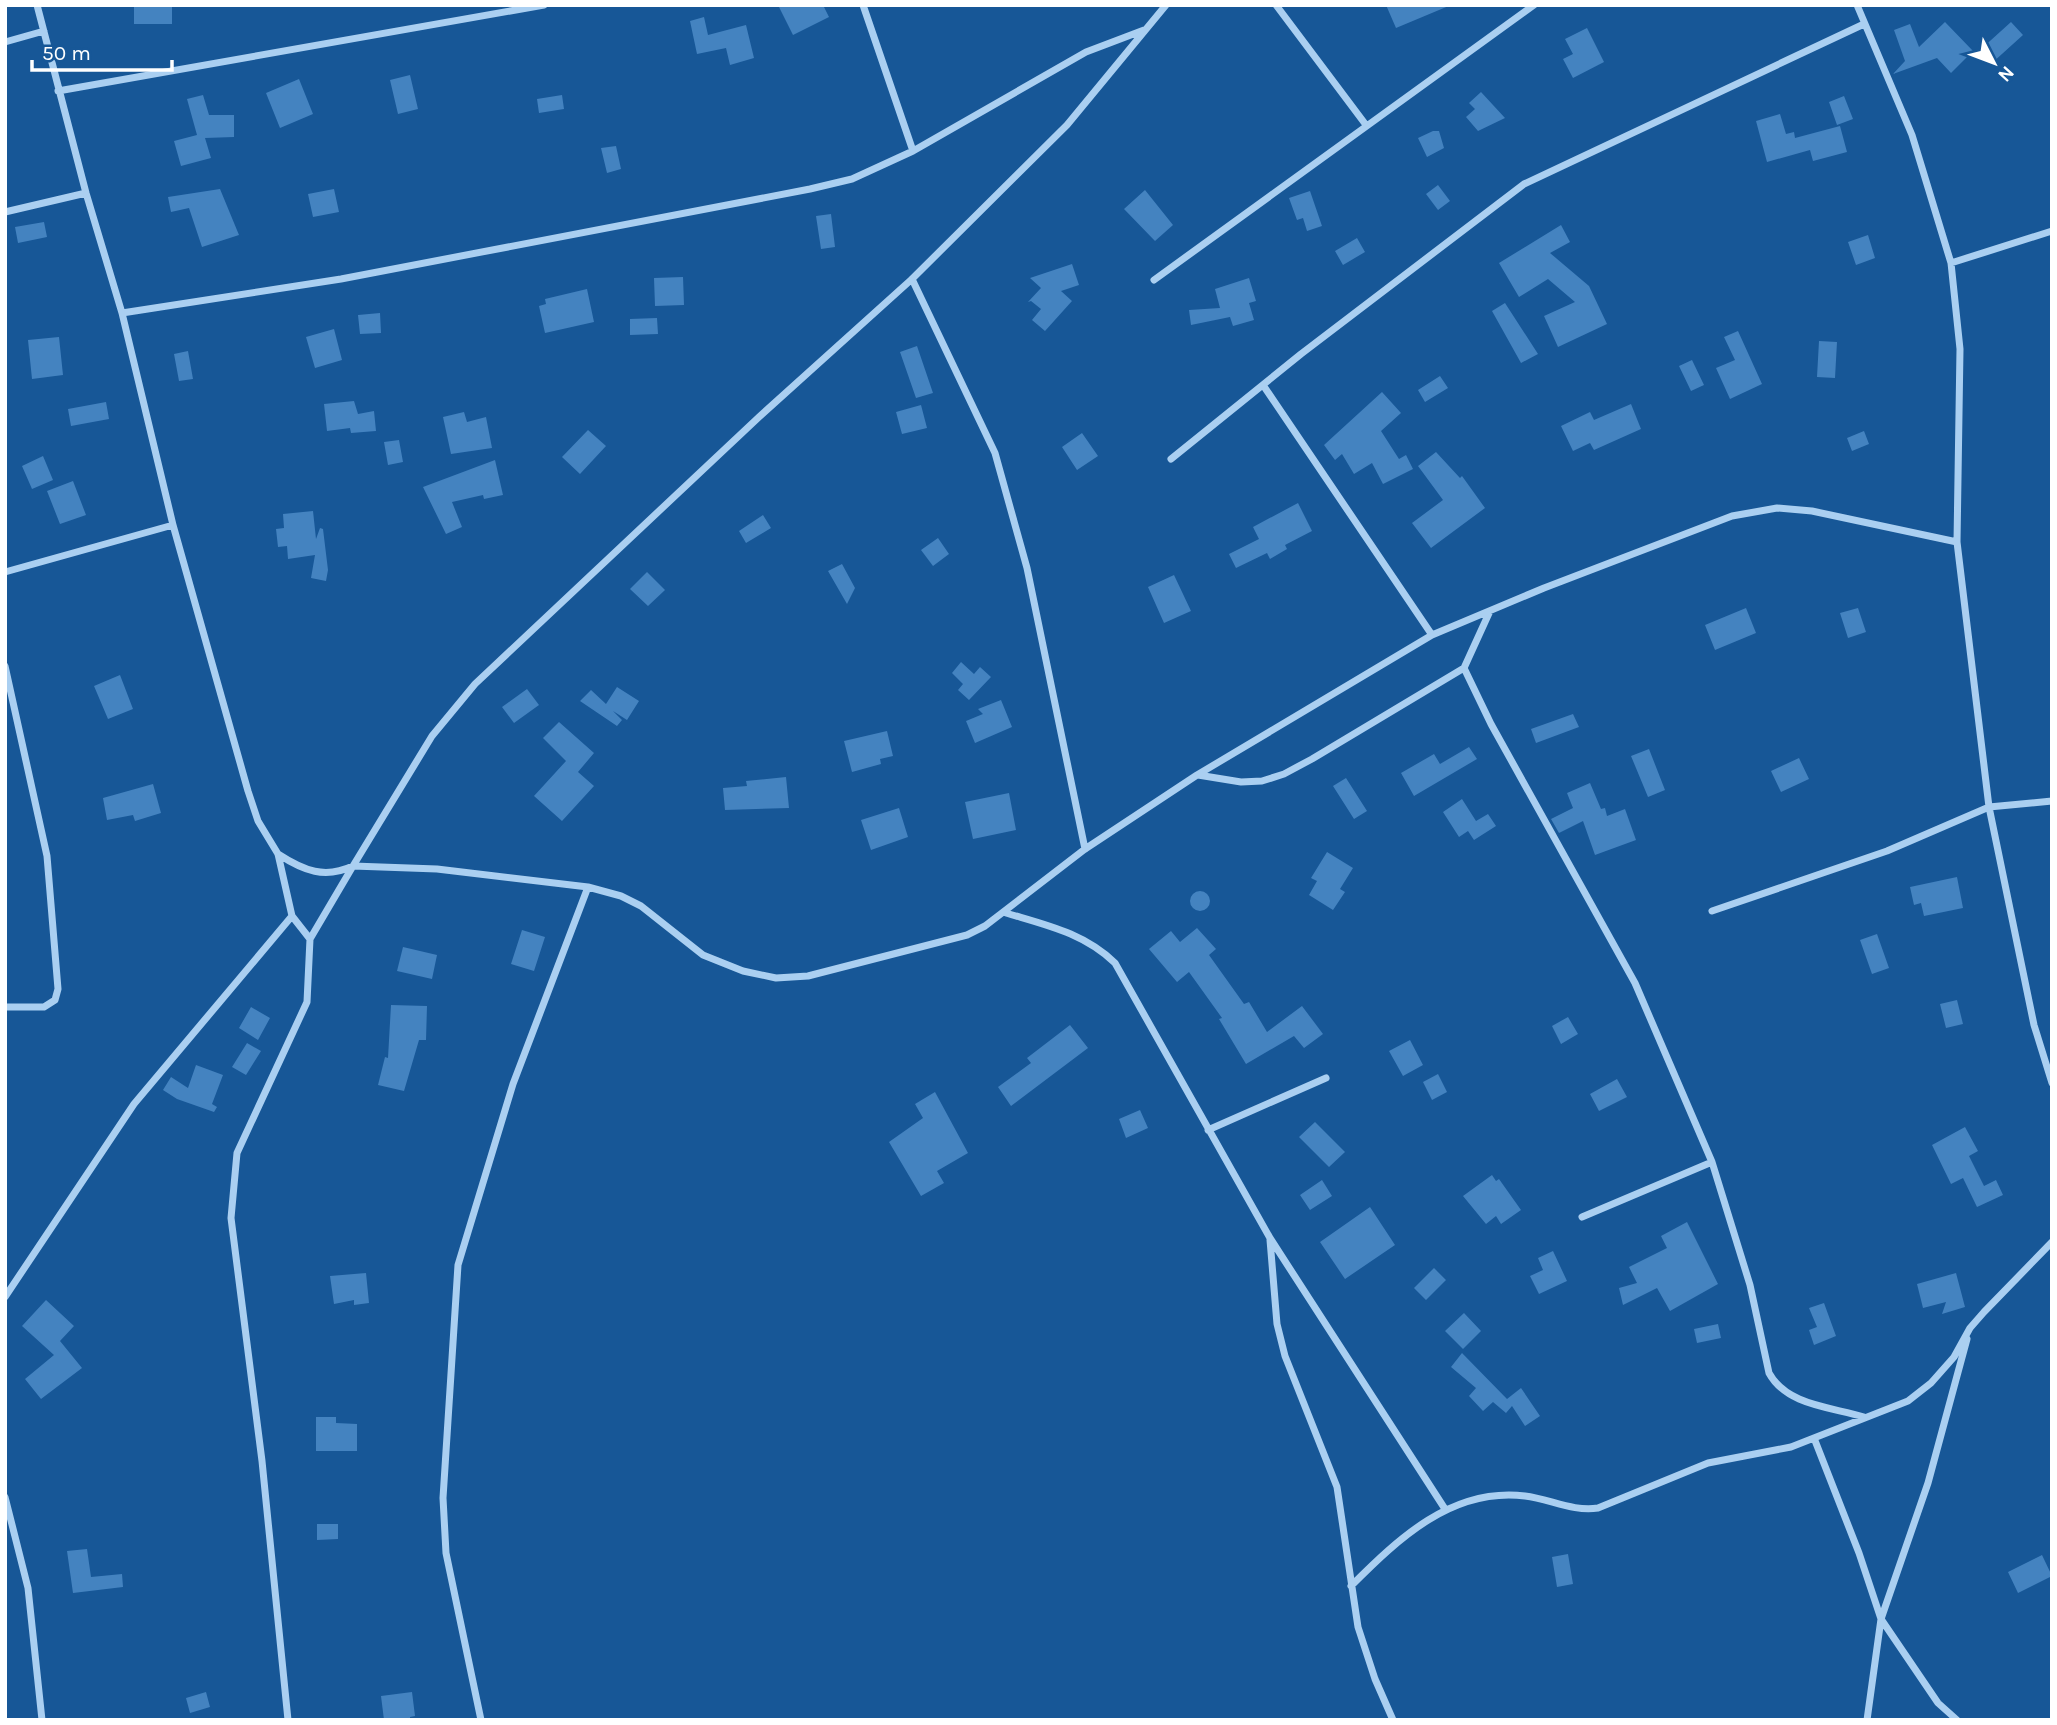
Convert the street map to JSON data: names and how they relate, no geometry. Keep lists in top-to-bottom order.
{
  "scale_bar": "50 m",
  "north": "bottom right"
}
